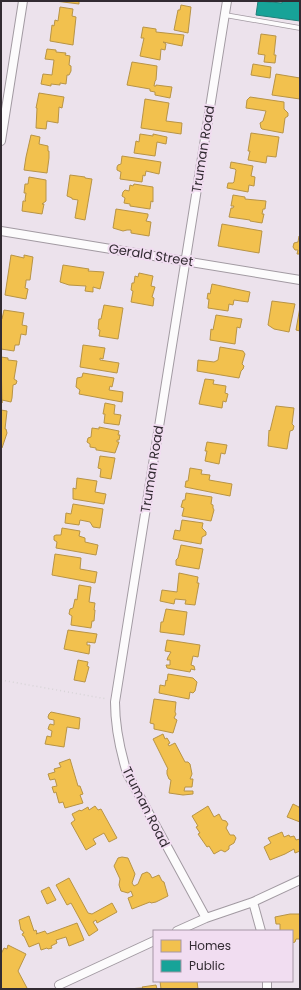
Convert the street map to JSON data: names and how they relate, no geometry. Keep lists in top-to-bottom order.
{
  "streets": {
    "street": ["Truman Road", "Gerald Street"]
  },
  "crossings": [
    ["Truman Road", "Gerald Street"]
  ],
  "legend": ["Homes", "Public"]
}
